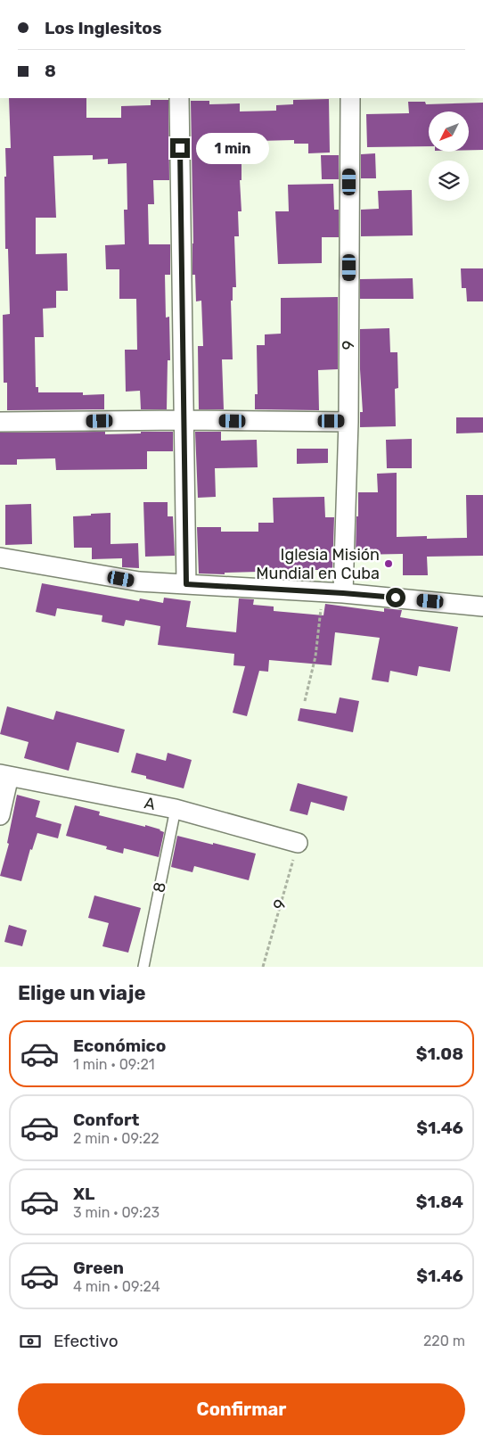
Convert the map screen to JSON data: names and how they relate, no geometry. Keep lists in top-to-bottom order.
{
  "streets": {
    "street": ["9", "A"],
    "lane": ["8"]
  },
  "crossings": [
    ["9", "A"],
    ["A", "8"]
  ],
  "places": ["Iglesia Misión Mundial en Cuba"],
  "north": "bottom left",
  "page": {
    "banner": ["Los Inglesitos", "8"],
    "bubble": "1 min",
    "heading": "Elige un viaje",
    "list": [
      {
        "name": "Económico",
        "note": "1 min · 09:21",
        "value": "$1.08"
      },
      {
        "name": "Confort",
        "note": "2 min · 09:22",
        "value": "$1.46"
      },
      {
        "name": "XL",
        "note": "3 min · 09:23",
        "value": "$1.84"
      },
      {
        "name": "Green",
        "note": "4 min · 09:24",
        "value": "$1.46"
      }
    ],
    "pay": ["Efectivo", "220 m"],
    "buttons": "Confirmar"
  }
}
